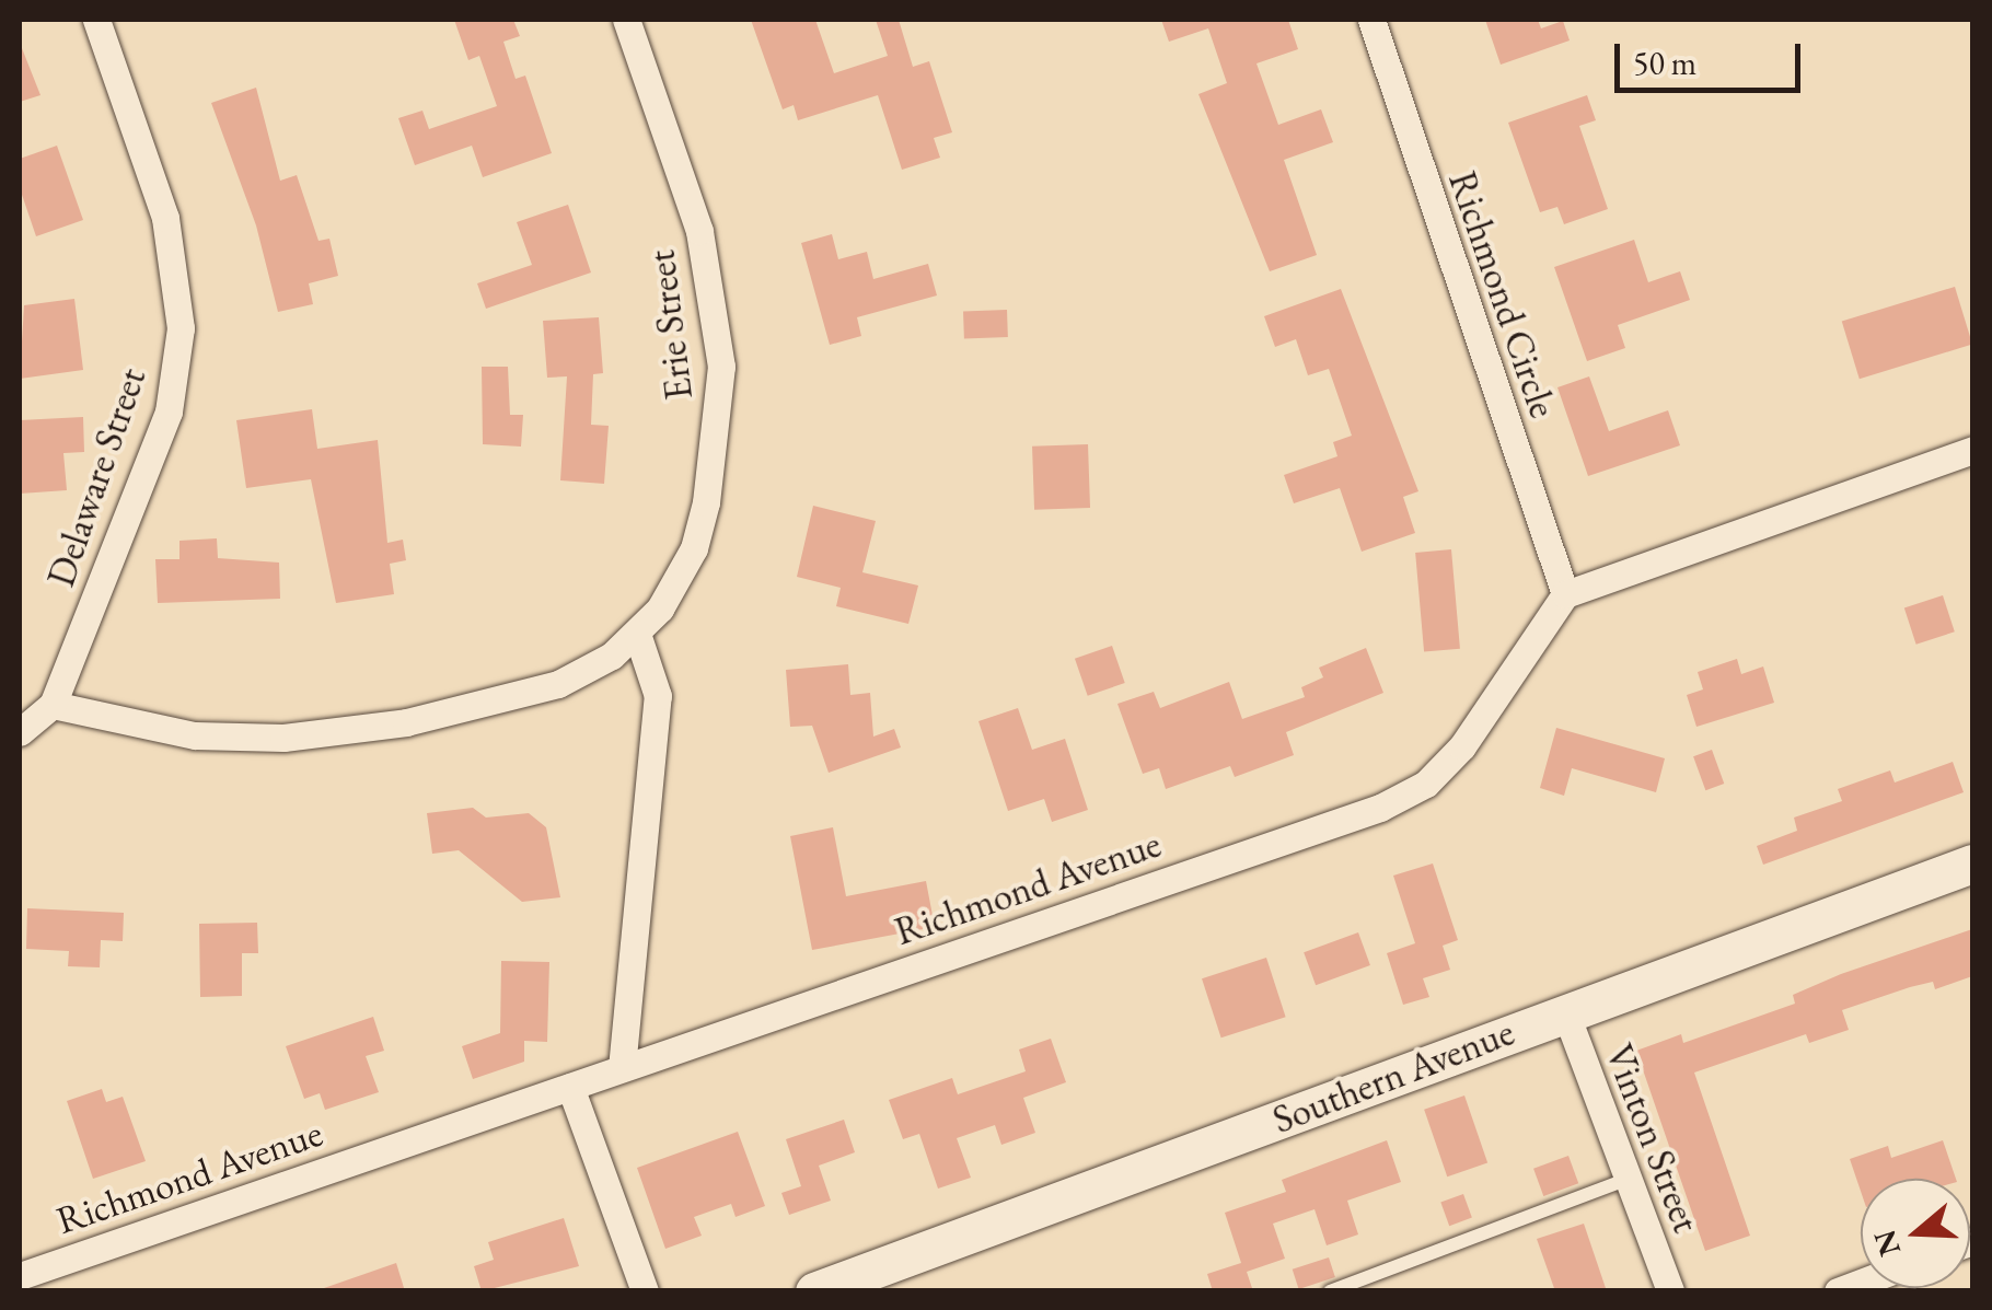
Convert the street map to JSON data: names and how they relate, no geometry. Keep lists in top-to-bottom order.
{
  "streets": {
    "street": [
      "Richmond Circle",
      "Erie Street",
      "Delaware Street",
      "Richmond Avenue",
      "Southern Avenue",
      "Vinton Street"
    ]
  },
  "crossings": [
    ["Richmond Circle", "Richmond Avenue"],
    ["Erie Street", "Delaware Street"],
    ["Southern Avenue", "Vinton Street"]
  ],
  "scale_bar": "50 m",
  "north": "left"
}
